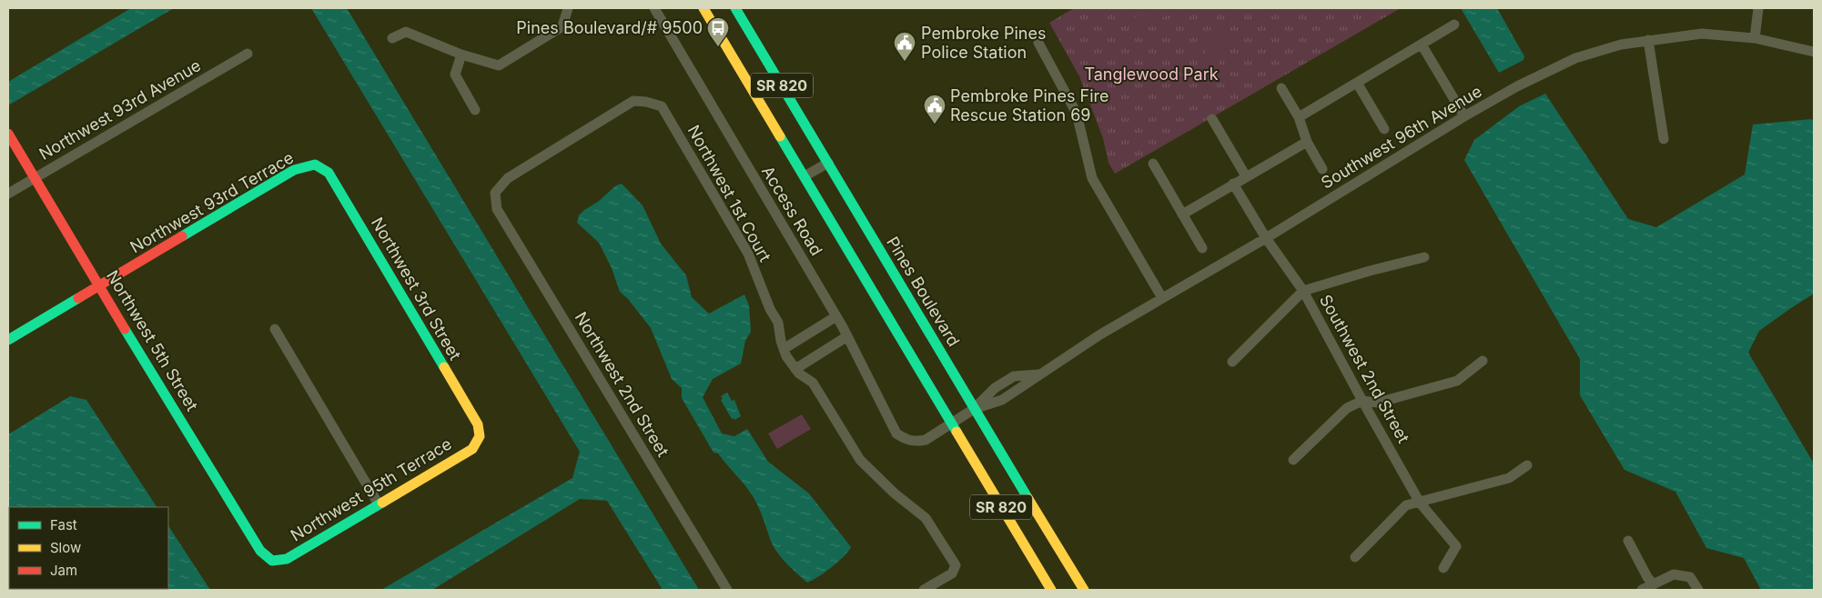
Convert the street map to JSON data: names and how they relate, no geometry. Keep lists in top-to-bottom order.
{
  "streets": {
    "main road": [
      "SR 820",
      "Northwest 93rd Terrace",
      "Northwest 3rd Street",
      "Pines Boulevard",
      "Northwest 5th Street",
      "Northwest 95th Terrace"
    ],
    "street": [
      "Northwest 93rd Avenue",
      "Southwest 96th Avenue",
      "Northwest 1st Court",
      "Access Road",
      "Southwest 2nd Street",
      "Northwest 2nd Street"
    ]
  },
  "crossings": [
    ["SR 820", "Southwest 96th Avenue"],
    ["Northwest 93rd Avenue", "Northwest 5th Street"],
    ["Southwest 96th Avenue", "Access Road"],
    ["Southwest 96th Avenue", "Pines Boulevard"],
    ["Southwest 96th Avenue", "Southwest 2nd Street"],
    ["Northwest 1st Court", "Northwest 2nd Street"],
    ["Northwest 93rd Terrace", "Northwest 3rd Street"],
    ["Northwest 93rd Terrace", "Northwest 5th Street"],
    ["Northwest 3rd Street", "Northwest 95th Terrace"],
    ["Northwest 5th Street", "Northwest 95th Terrace"]
  ],
  "parks": ["Tanglewood Park"],
  "places": {
    "bus stop": ["Pines Boulevard/# 9500"],
    "public building": ["Pembroke Pines Police Station", "Pembroke Pines Fire Rescue Station 69"]
  },
  "legend": ["Fast", "Slow", "Jam"]
}
